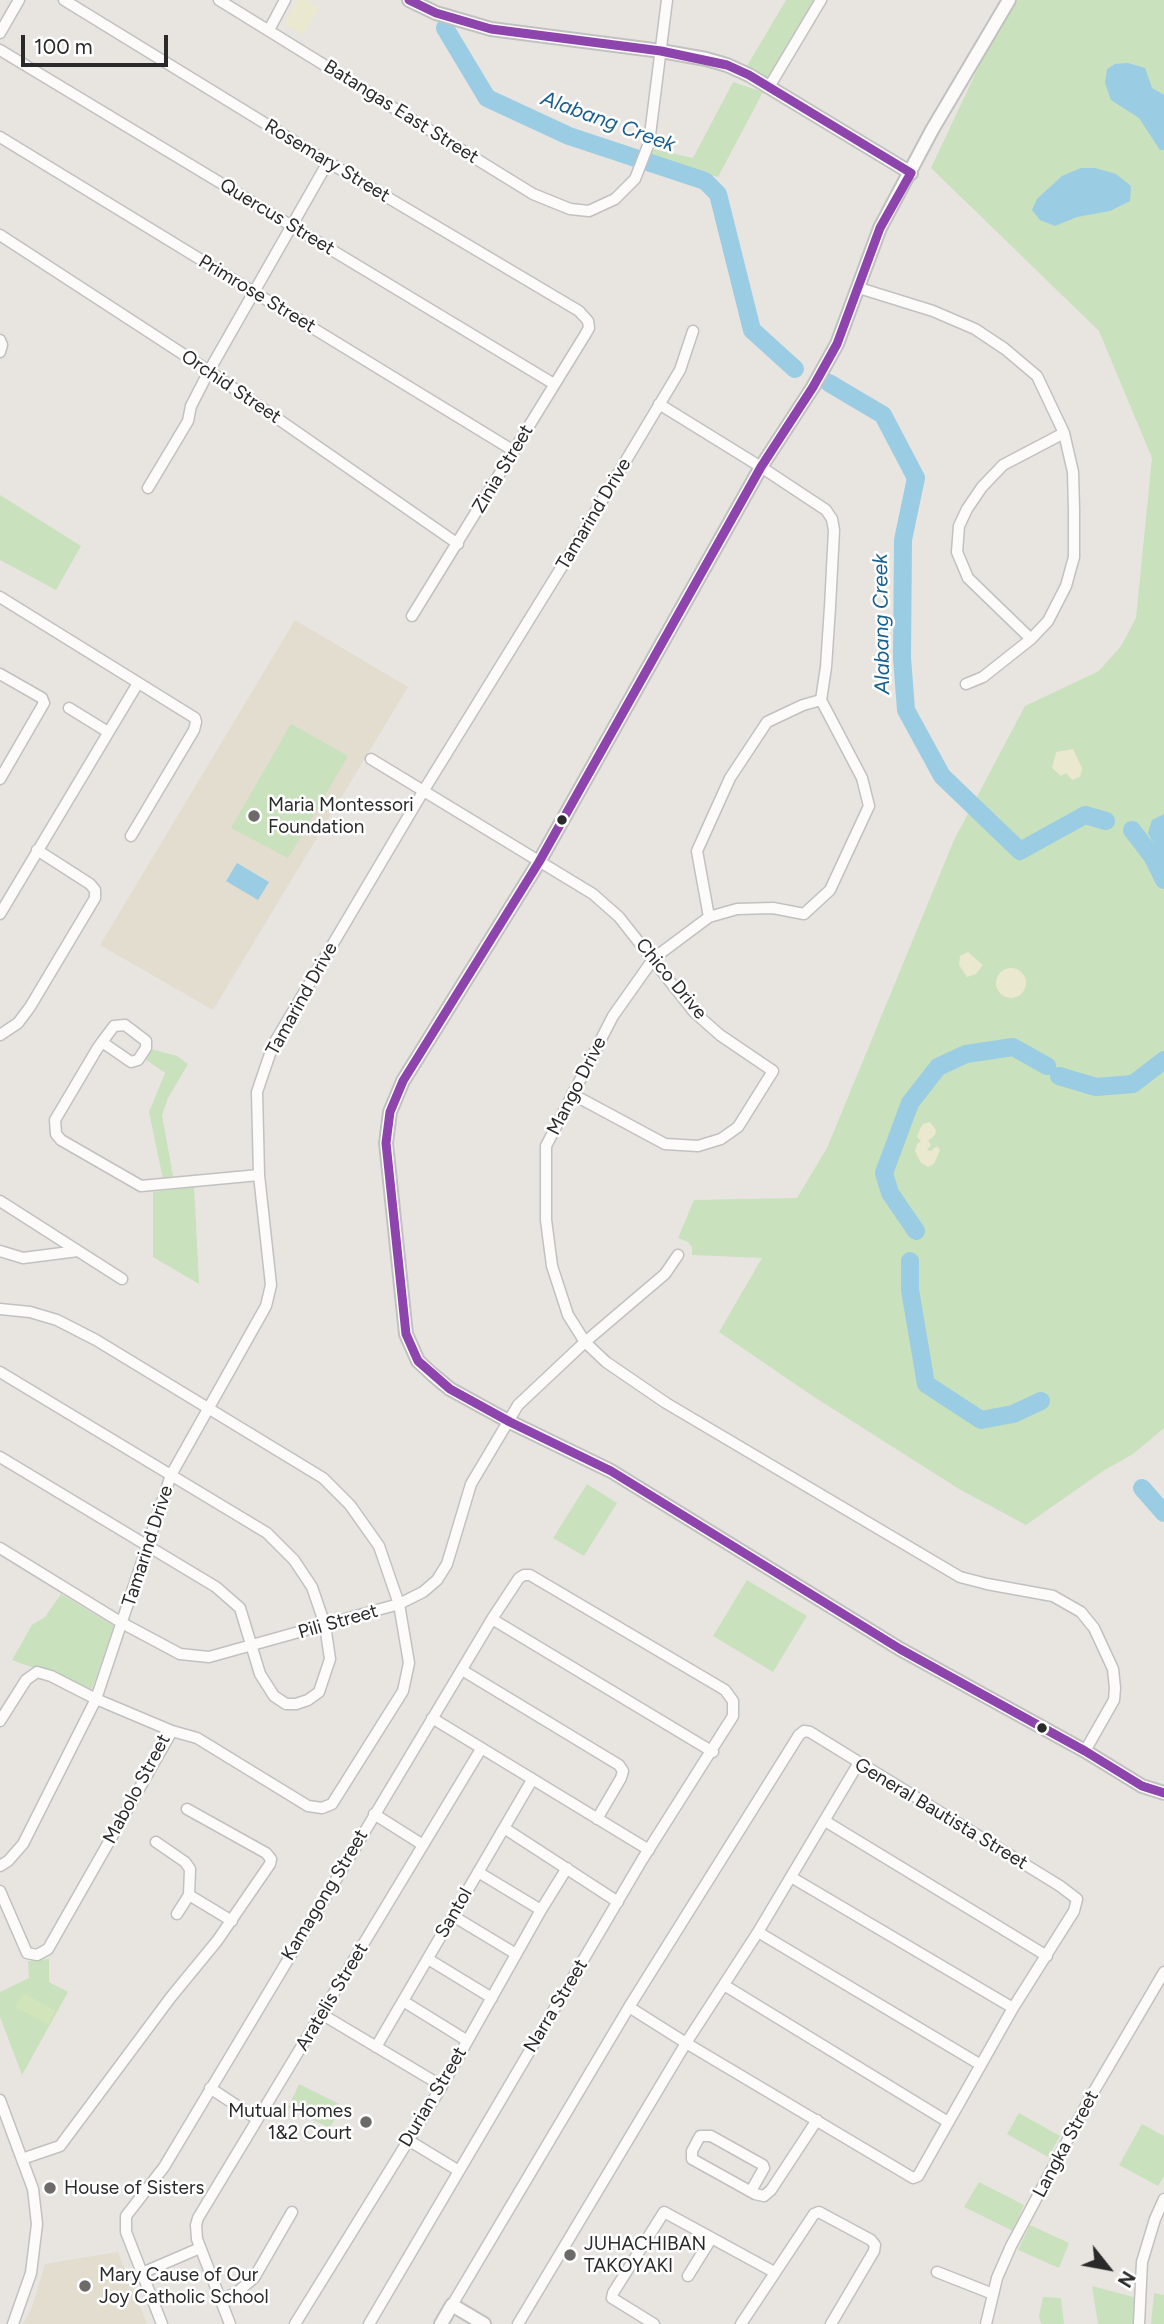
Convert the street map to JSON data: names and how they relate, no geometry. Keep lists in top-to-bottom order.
{
  "streets": {
    "street": [
      "Batangas East Street",
      "Rosemary Street",
      "Quercus Street",
      "Primrose Street",
      "Orchid Street",
      "Zinia Street",
      "Tamarind Drive",
      "Chico Drive",
      "Mango Drive",
      "Pili Street",
      "Mabolo Street",
      "General Bautista Street",
      "Kamagong Street",
      "Santol",
      "Aratelis Street",
      "Narra Street",
      "Durian Street",
      "Langka Street"
    ]
  },
  "crossings": [
    ["Rosemary Street", "Zinia Street"],
    ["Quercus Street", "Zinia Street"],
    ["Primrose Street", "Zinia Street"],
    ["Orchid Street", "Zinia Street"],
    ["Tamarind Drive", "Chico Drive"],
    ["Tamarind Drive", "Pili Street"],
    ["Tamarind Drive", "Mabolo Street"],
    ["Chico Drive", "Mango Drive"],
    ["Kamagong Street", "Narra Street"]
  ],
  "water": ["Alabang Creek"],
  "places": [
    "Maria Montessori Foundation",
    "Mutual Homes 1&2 Court",
    "House of Sisters",
    "JUHACHIBAN TAKOYAKI",
    "Mary Cause of Our Joy Catholic School"
  ],
  "scale_bar": "100 m",
  "north": "bottom right"
}
